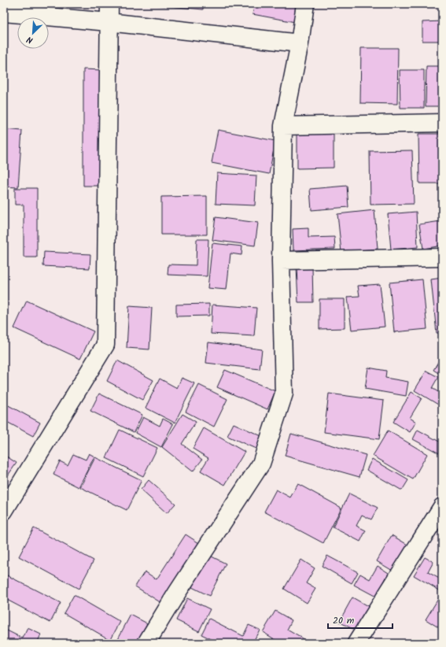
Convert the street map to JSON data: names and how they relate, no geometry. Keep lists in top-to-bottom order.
{
  "scale_bar": "20 m",
  "north": "bottom left"
}
